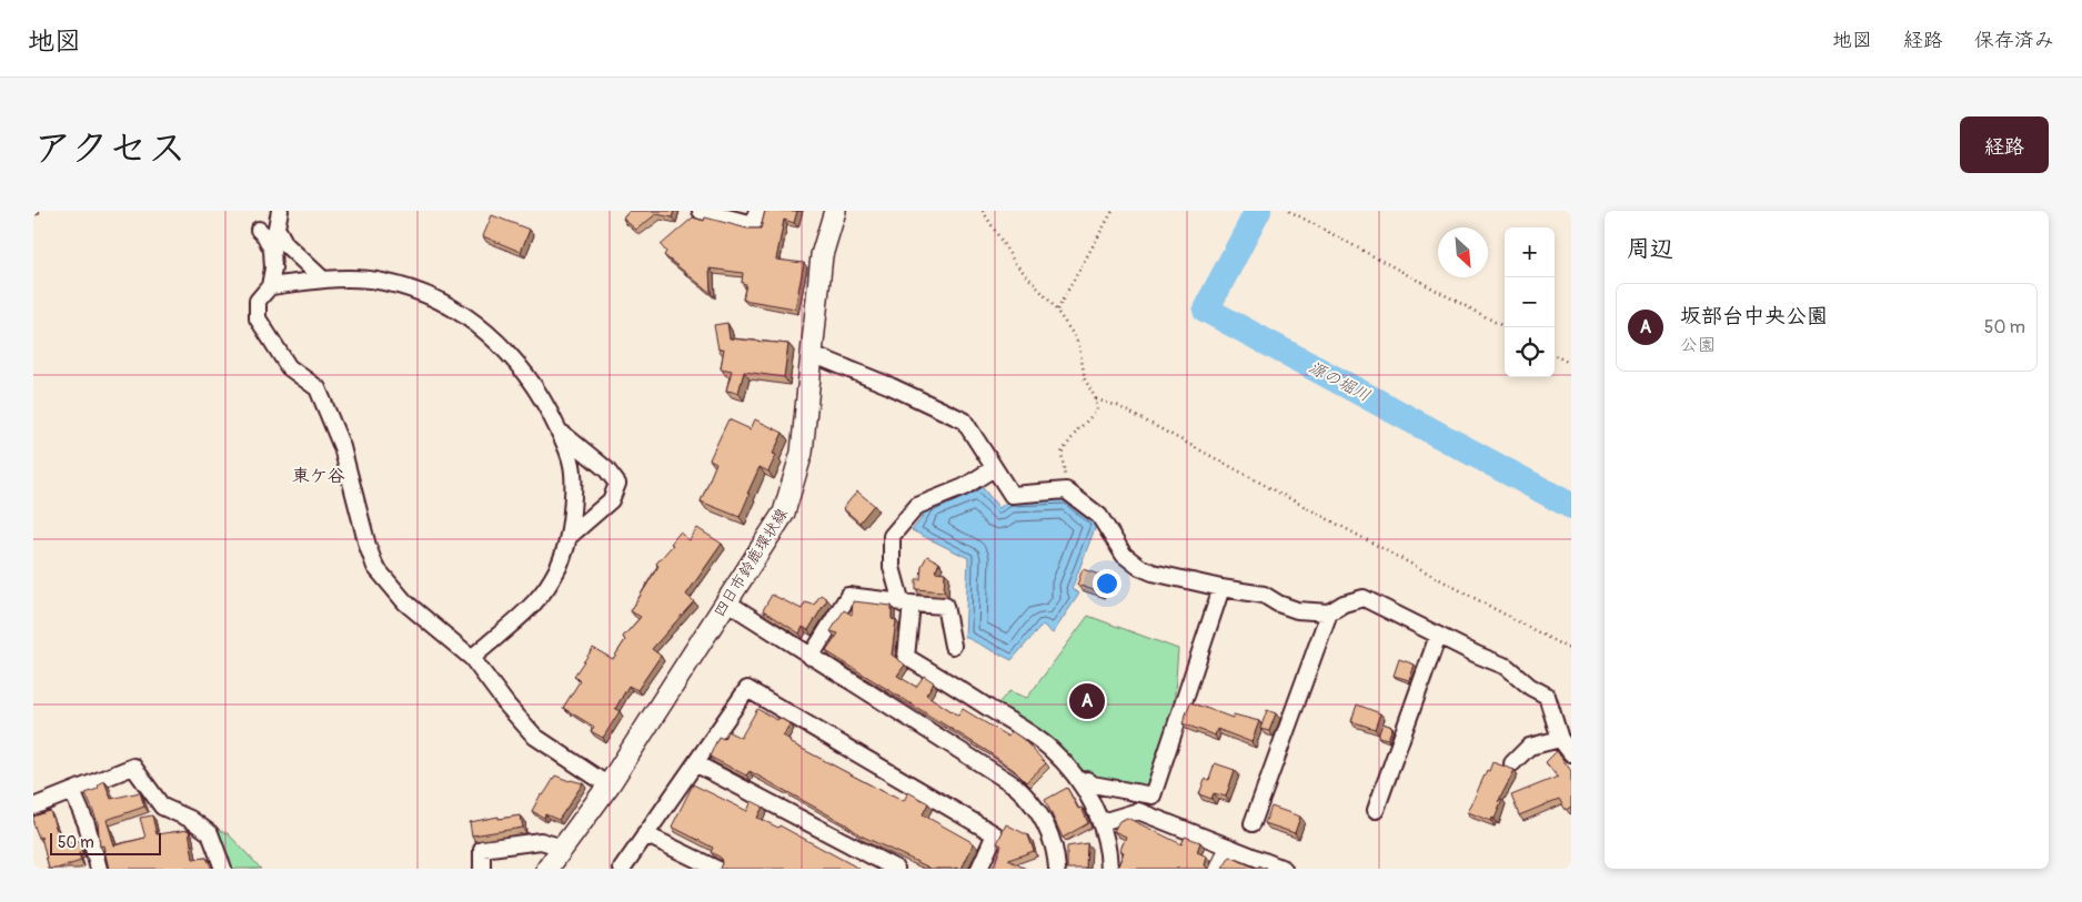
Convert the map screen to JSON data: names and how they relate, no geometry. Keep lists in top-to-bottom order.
{
  "streets": {
    "main road": ["四日市鈴鹿環状線"]
  },
  "districts": ["東ケ谷"],
  "water": ["源の堀川"],
  "scale_bar": "50 m",
  "north": "bottom right",
  "page": {
    "header": "地図",
    "nav": ["地図", "経路", "保存済み"],
    "title": "アクセス",
    "buttons": "経路",
    "heading": "周辺",
    "map_buttons": ["+", "−"],
    "list": [
      {
        "mark": "A",
        "name": "坂部台中央公園",
        "note": "公園",
        "value": "50 m"
      }
    ],
    "pins": "A",
    "scale": "50 m"
  }
}
